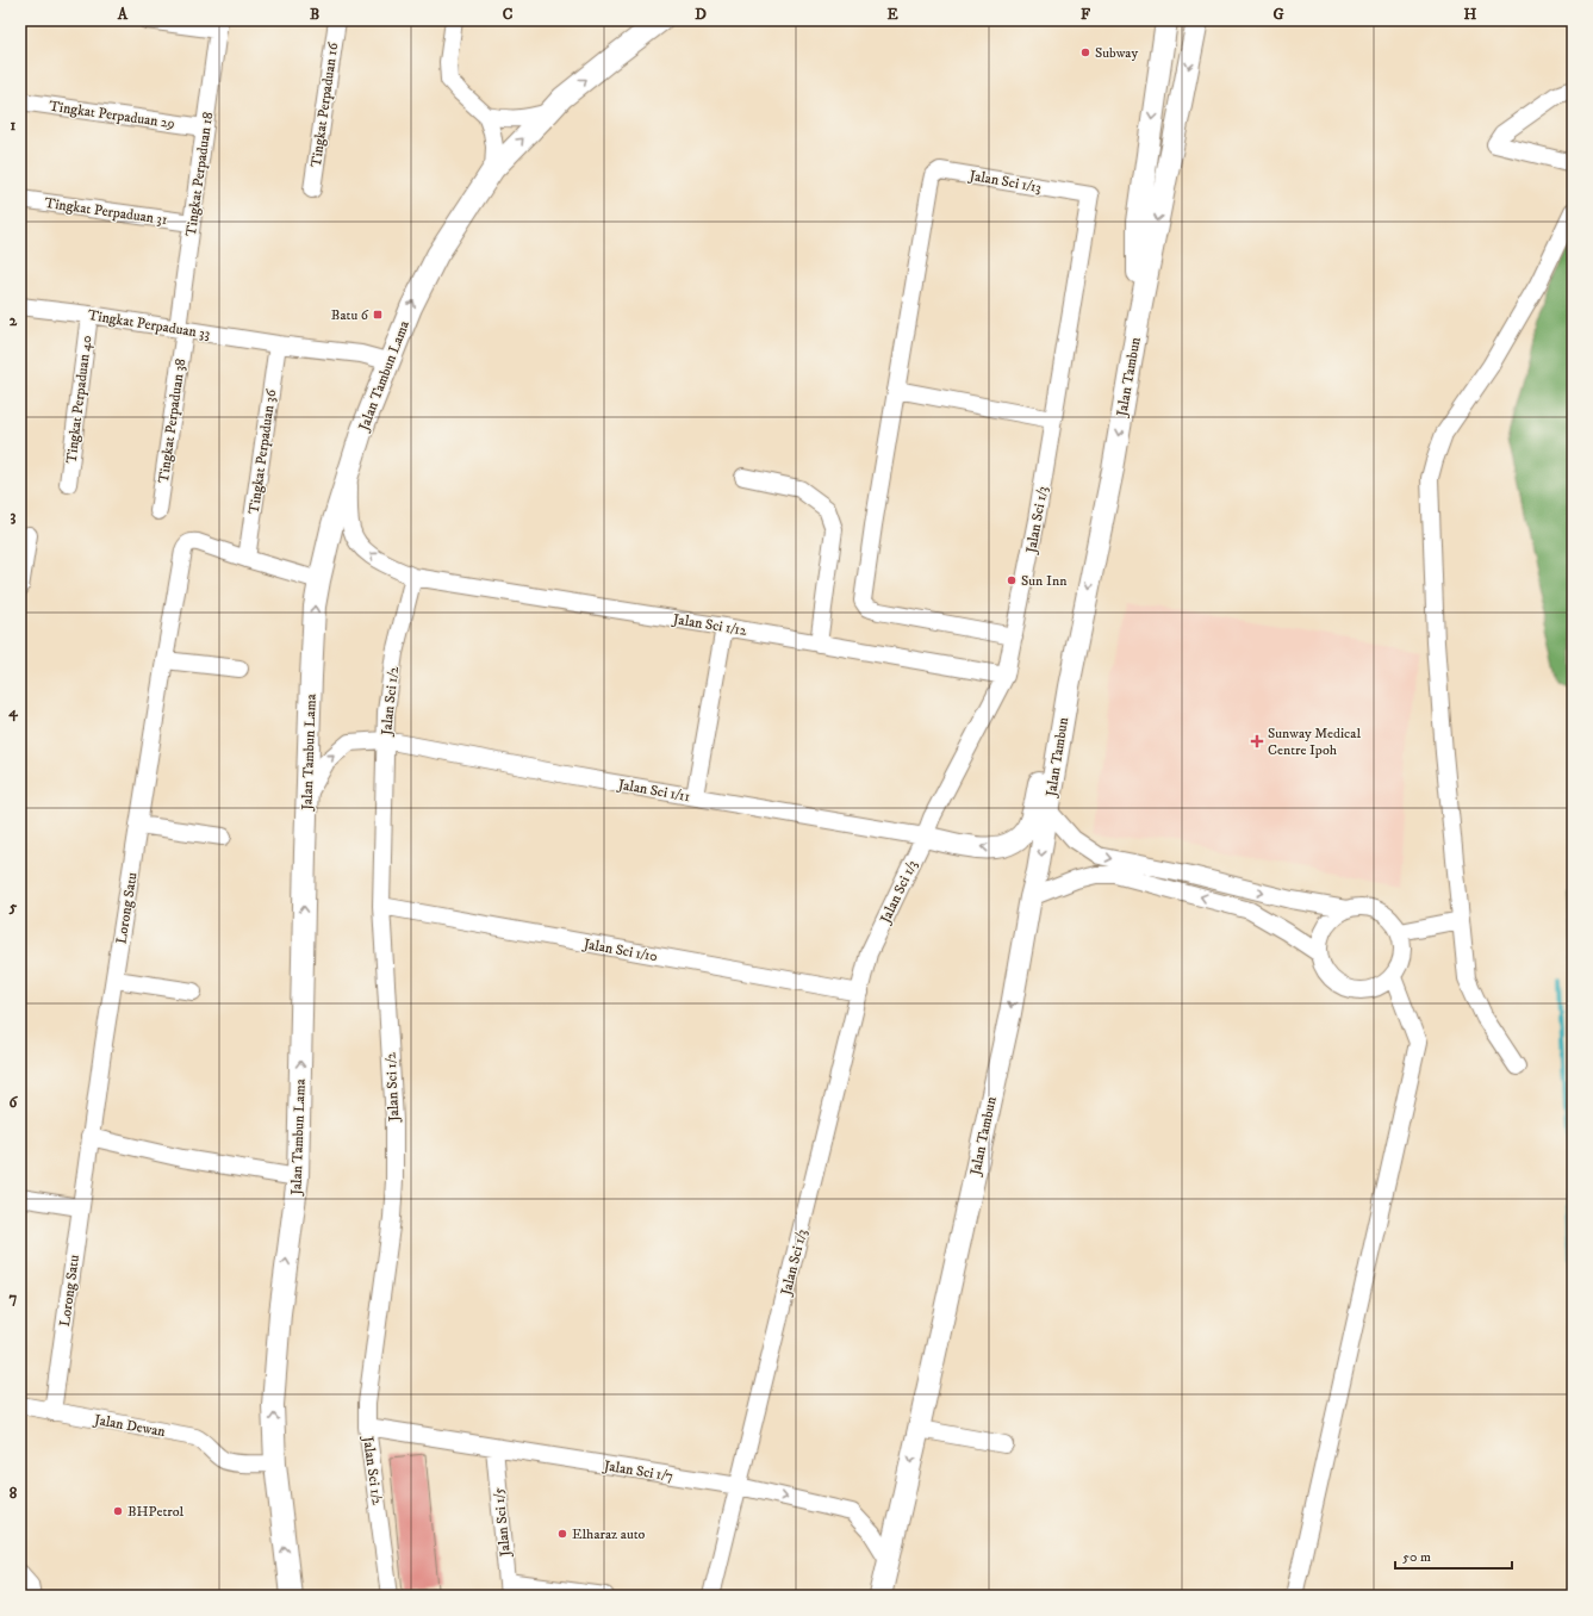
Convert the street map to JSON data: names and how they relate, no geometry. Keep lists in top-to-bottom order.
{
  "streets": {
    "main road": ["Jalan Tambun Lama", "Jalan Tambun"],
    "street": [
      "Tingkat Perpaduan 16",
      "Tingkat Perpaduan 29",
      "Tingkat Perpaduan 18",
      "Jalan Sci 1/13",
      "Tingkat Perpaduan 31",
      "Tingkat Perpaduan 33",
      "Tingkat Perpaduan 40",
      "Tingkat Perpaduan 38",
      "Tingkat Perpaduan 36",
      "Jalan Sci 1/3",
      "Jalan Sci 1/12",
      "Jalan Sci 1/2",
      "Jalan Sci 1/11",
      "Lorong Satu",
      "Jalan Sci 1/10",
      "Jalan Dewan",
      "Jalan Sci 1/7",
      "Jalan Sci 1/5"
    ]
  },
  "crossings": [
    ["Tingkat Perpaduan 29", "Tingkat Perpaduan 18"],
    ["Tingkat Perpaduan 18", "Tingkat Perpaduan 31"],
    ["Tingkat Perpaduan 18", "Tingkat Perpaduan 33"],
    ["Tingkat Perpaduan 18", "Tingkat Perpaduan 38"],
    ["Jalan Sci 1/13", "Jalan Sci 1/3"],
    ["Tingkat Perpaduan 33", "Jalan Tambun Lama"],
    ["Tingkat Perpaduan 33", "Tingkat Perpaduan 40"],
    ["Tingkat Perpaduan 33", "Tingkat Perpaduan 38"],
    ["Tingkat Perpaduan 33", "Tingkat Perpaduan 36"],
    ["Jalan Tambun Lama", "Jalan Sci 1/12"],
    ["Jalan Tambun Lama", "Jalan Sci 1/11"],
    ["Jalan Tambun Lama", "Lorong Satu"],
    ["Jalan Tambun Lama", "Jalan Dewan"],
    ["Jalan Tambun", "Jalan Sci 1/7"],
    ["Tingkat Perpaduan 36", "Lorong Satu"],
    ["Jalan Sci 1/3", "Jalan Sci 1/12"],
    ["Jalan Sci 1/3", "Jalan Sci 1/11"],
    ["Jalan Sci 1/3", "Jalan Sci 1/10"],
    ["Jalan Sci 1/3", "Jalan Sci 1/7"],
    ["Jalan Sci 1/12", "Jalan Sci 1/2"],
    ["Jalan Sci 1/2", "Jalan Sci 1/11"],
    ["Jalan Sci 1/2", "Jalan Sci 1/10"],
    ["Jalan Sci 1/2", "Jalan Sci 1/7"],
    ["Lorong Satu", "Jalan Dewan"],
    ["Jalan Sci 1/7", "Jalan Sci 1/5"]
  ],
  "one_way": ["Jalan Tambun Lama", "Jalan Tambun"],
  "places": {
    "other": [
      "Subway",
      "Sun Inn",
      "BHPetrol",
      "Elharaz auto"
    ],
    "transit": ["Batu 6"],
    "health": ["Sunway Medical Centre Ipoh"]
  },
  "scale_bar": "50 m",
  "grid": {
    "columns": [
      "A",
      "B",
      "C",
      "D",
      "E",
      "F",
      "G",
      "H"
    ],
    "rows": [
      "1",
      "2",
      "3",
      "4",
      "5",
      "6",
      "7",
      "8"
    ]
  }
}
